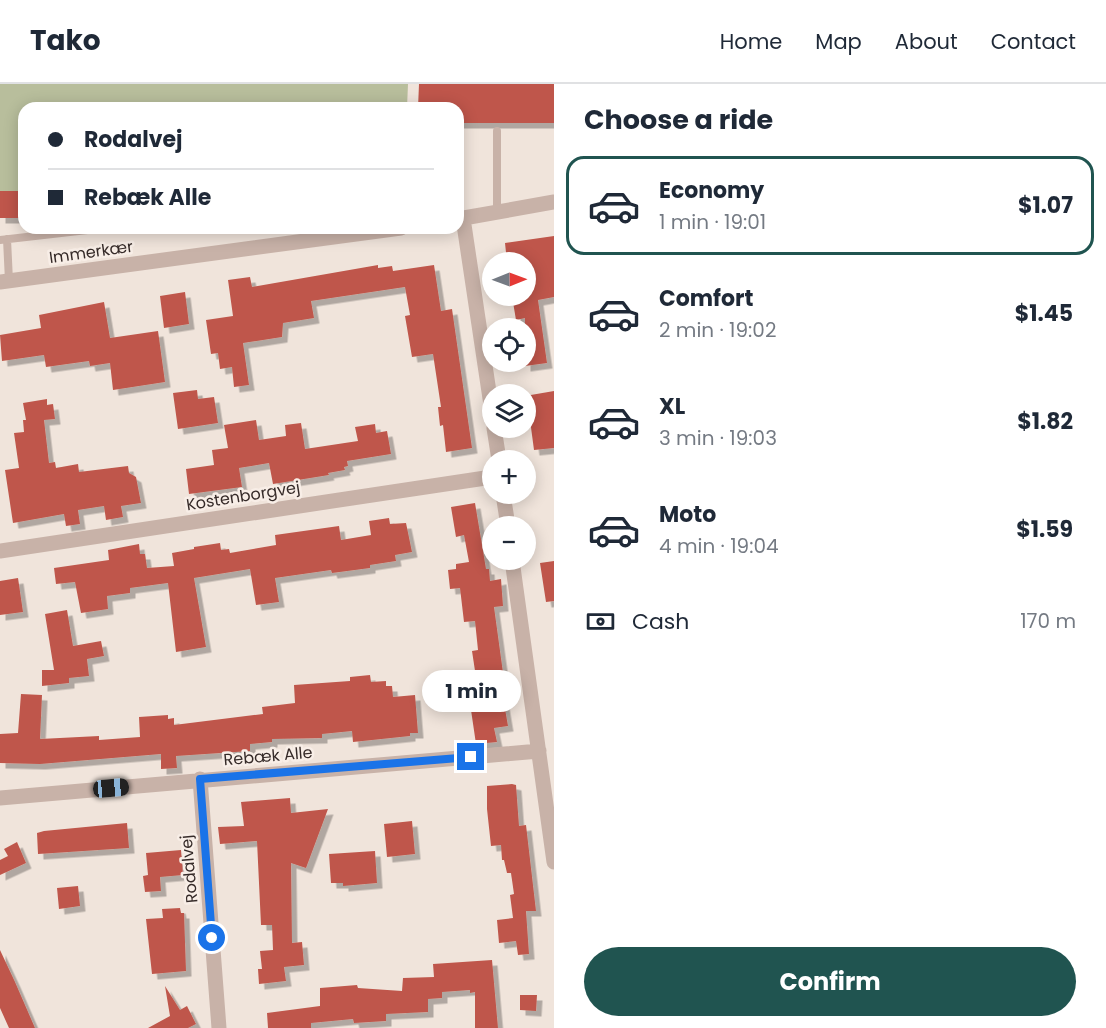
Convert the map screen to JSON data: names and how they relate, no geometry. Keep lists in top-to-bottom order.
{
  "streets": {
    "street": [
      "Immerkær",
      "Kostenborgvej",
      "Rebæk Alle",
      "Rodalvej"
    ]
  },
  "crossings": [
    ["Rebæk Alle", "Rodalvej"]
  ],
  "north": "right",
  "page": {
    "header": "Tako",
    "nav": [
      "Home",
      "Map",
      "About",
      "Contact"
    ],
    "heading": "Choose a ride",
    "banner": ["Rodalvej", "Rebæk Alle"],
    "list": [
      {
        "name": "Economy",
        "note": "1 min · 19:01",
        "value": "$1.07"
      },
      {
        "name": "Comfort",
        "note": "2 min · 19:02",
        "value": "$1.45"
      },
      {
        "name": "XL",
        "note": "3 min · 19:03",
        "value": "$1.82"
      },
      {
        "name": "Moto",
        "note": "4 min · 19:04",
        "value": "$1.59"
      }
    ],
    "map_buttons": ["+", "−"],
    "pay": ["Cash", "170 m"],
    "bubble": "1 min",
    "buttons": "Confirm"
  }
}
